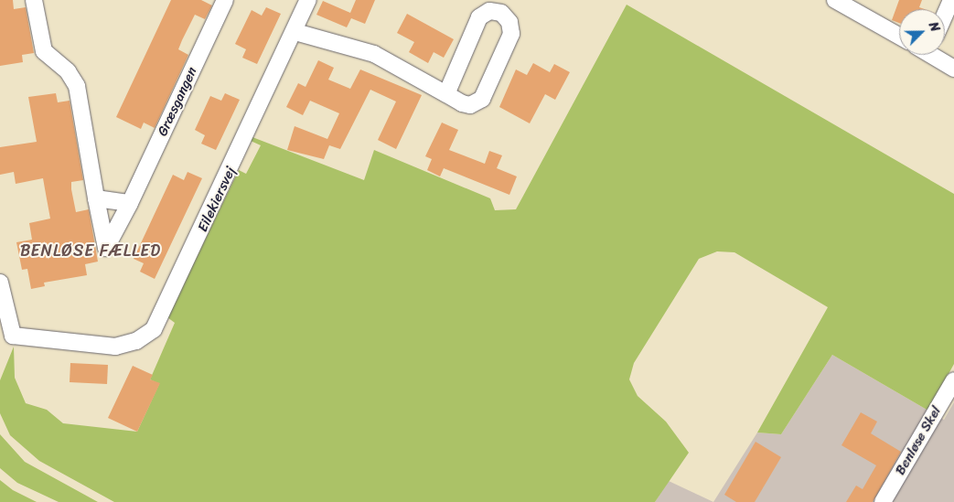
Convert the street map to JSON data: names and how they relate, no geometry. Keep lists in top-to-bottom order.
{
  "streets": {
    "street": ["Græsgangen", "Eilekiersvej", "Benløse Skel"]
  },
  "districts": ["BENLØSE FÆLLED"],
  "north": "top right"
}
